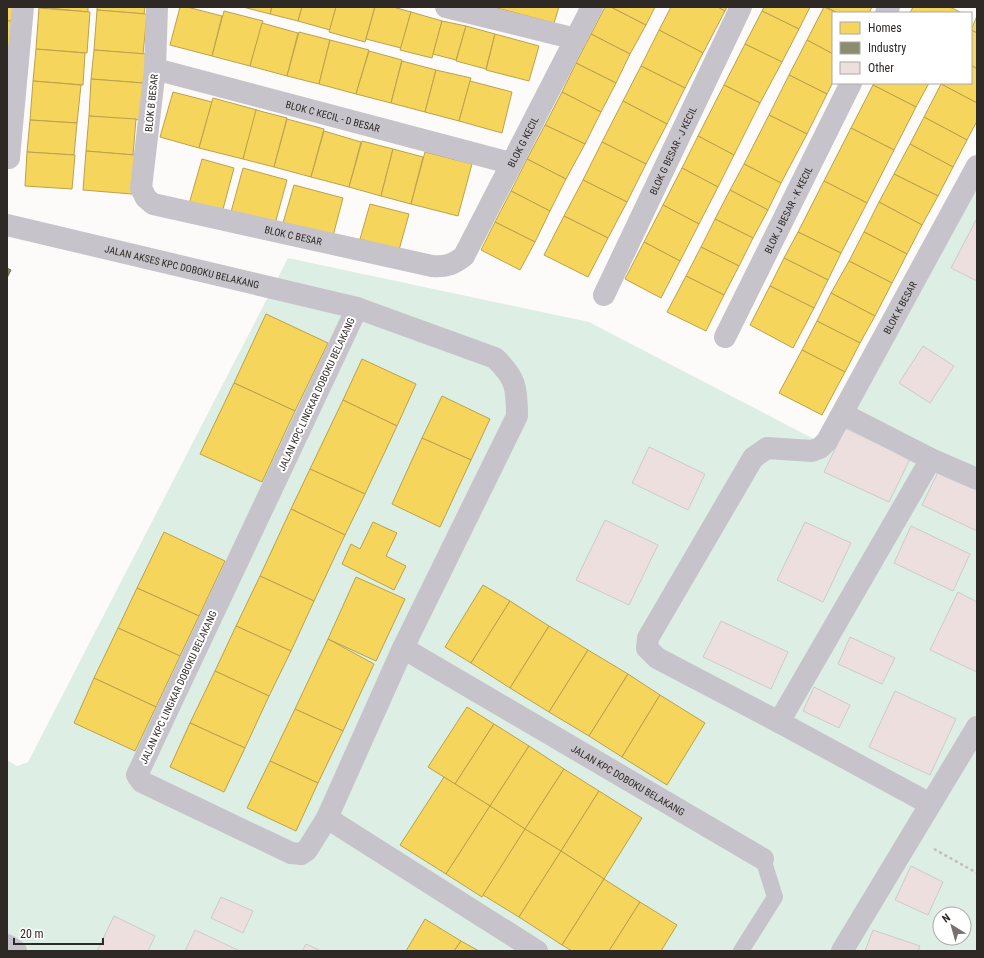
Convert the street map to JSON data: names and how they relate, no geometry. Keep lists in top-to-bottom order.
{
  "streets": {
    "street": [
      "BLOK B BESAR",
      "BLOK C KECIL - D BESAR",
      "BLOK G KECIL",
      "BLOK G BESAR - J KECIL",
      "BLOK J BESAR - K KECIL",
      "BLOK C BESAR",
      "JALAN AKSES KPC DOBOKU BELAKANG",
      "BLOK K BESAR",
      "JALAN KPC LINGKAR DOBOKU BELAKANG",
      "JALAN KPC DOBOKU BELAKANG"
    ]
  },
  "crossings": [
    ["BLOK B BESAR", "BLOK C KECIL - D BESAR"],
    ["BLOK B BESAR", "BLOK C BESAR"],
    ["BLOK C KECIL - D BESAR", "BLOK G KECIL"],
    ["BLOK G KECIL", "BLOK C BESAR"],
    ["JALAN AKSES KPC DOBOKU BELAKANG", "JALAN KPC LINGKAR DOBOKU BELAKANG"],
    ["JALAN KPC LINGKAR DOBOKU BELAKANG", "JALAN KPC DOBOKU BELAKANG"]
  ],
  "legend": ["Homes", "Industry", "Other"],
  "scale_bar": "20 m",
  "north": "top left"
}
